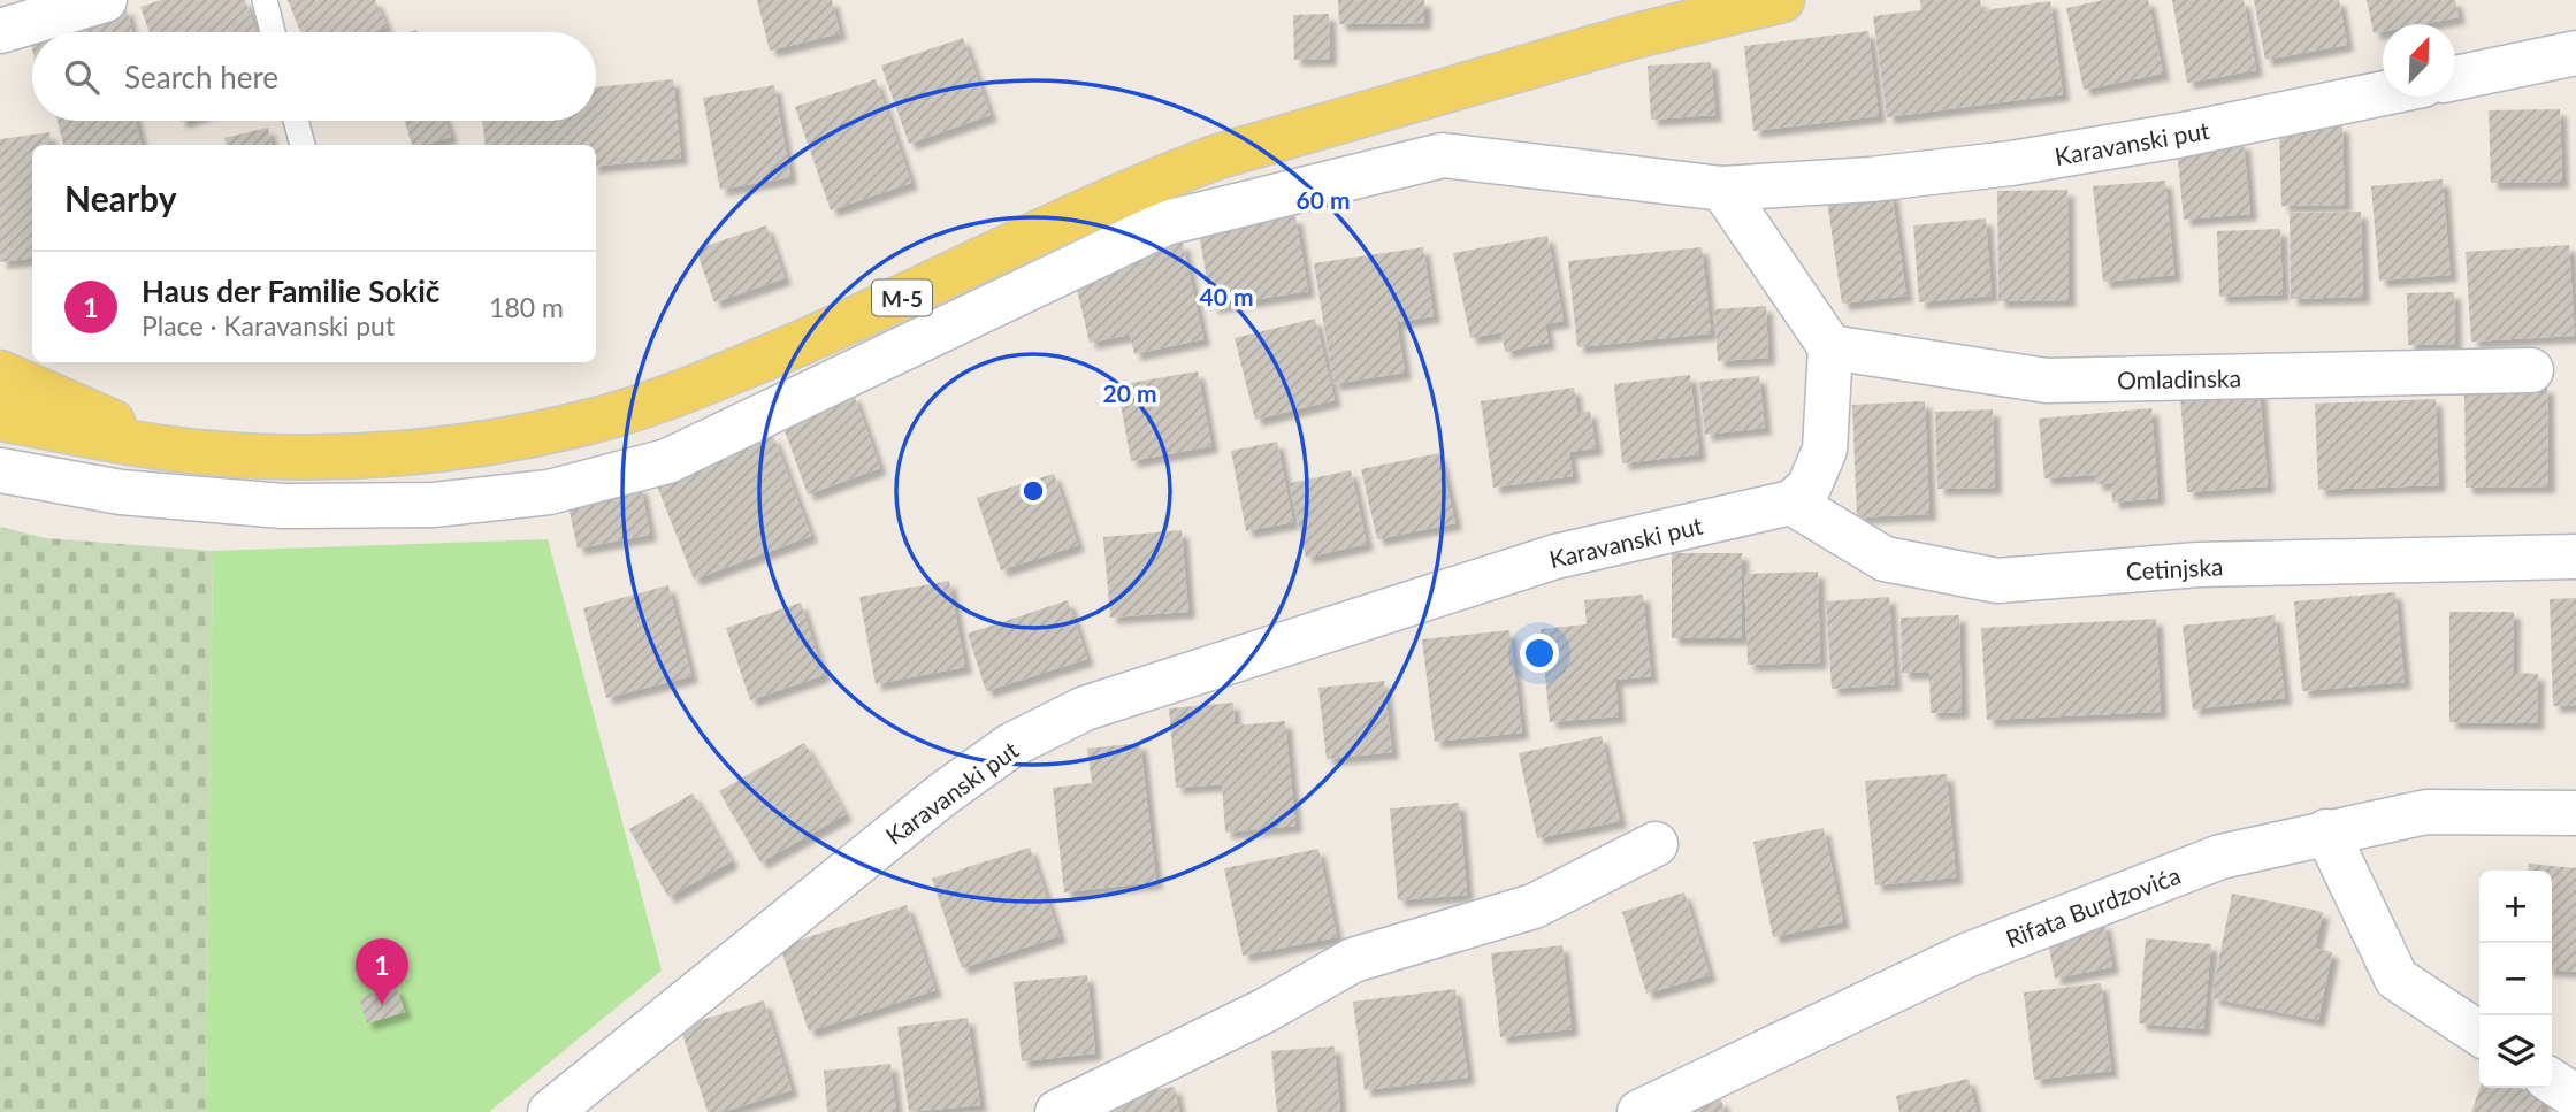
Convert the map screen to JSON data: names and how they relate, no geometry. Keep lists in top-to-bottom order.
{
  "streets": {
    "main road": ["M-5"],
    "street": [
      "Karavanski put",
      "Omladinska",
      "Cetinjska",
      "Rifata Burdzovića"
    ]
  },
  "crossings": [
    ["Karavanski put", "Cetinjska"]
  ],
  "north": "top right",
  "page": {
    "search": "Search here",
    "heading": "Nearby",
    "list": [
      {
        "mark": "1",
        "name": "Haus der Familie Sokič",
        "note": "Place · Karavanski put",
        "value": "180 m"
      }
    ],
    "map_buttons": ["+", "−"],
    "pins": "1"
  },
  "rings": ["60 m", "40 m", "20 m"]
}
